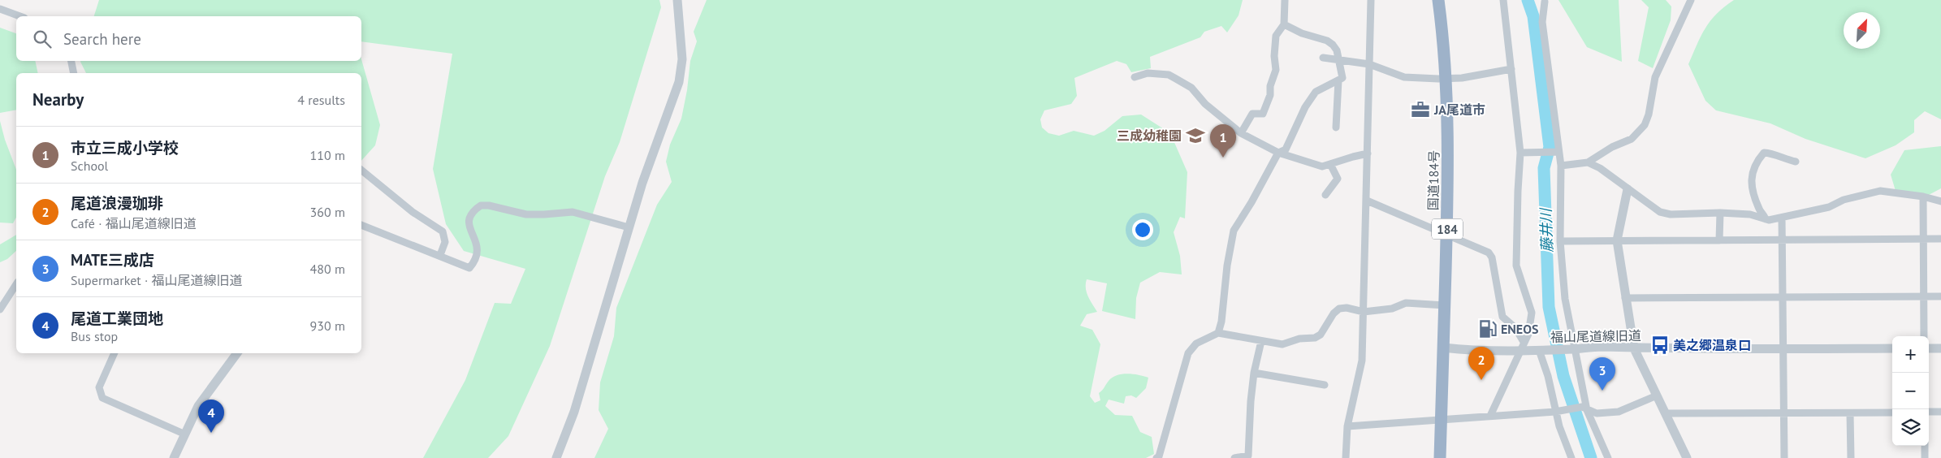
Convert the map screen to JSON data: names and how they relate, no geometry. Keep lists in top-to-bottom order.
{
  "streets": {
    "highway": ["国道184号", "184"],
    "street": ["福山尾道線旧道"]
  },
  "crossings": [
    ["国道184号", "福山尾道線旧道"]
  ],
  "water": ["藤井川"],
  "places": {
    "office": ["JA尾道市"],
    "school or university": ["三成幼稚園"],
    "fuel station": ["ENEOS"],
    "bus stop": ["美之郷温泉口"]
  },
  "north": "top right",
  "page": {
    "search": "Search here",
    "heading": ["Nearby", "4 results"],
    "pins": [
      "1",
      "2",
      "3",
      "4"
    ],
    "list": [
      {
        "mark": "1",
        "name": "市立三成小学校",
        "note": "School",
        "value": "110 m"
      },
      {
        "mark": "2",
        "name": "尾道浪漫珈琲",
        "note": "Café · 福山尾道線旧道",
        "value": "360 m"
      },
      {
        "mark": "3",
        "name": "MATE三成店",
        "note": "Supermarket · 福山尾道線旧道",
        "value": "480 m"
      },
      {
        "mark": "4",
        "name": "尾道工業団地",
        "note": "Bus stop",
        "value": "930 m"
      }
    ],
    "map_buttons": ["+", "−"]
  }
}
